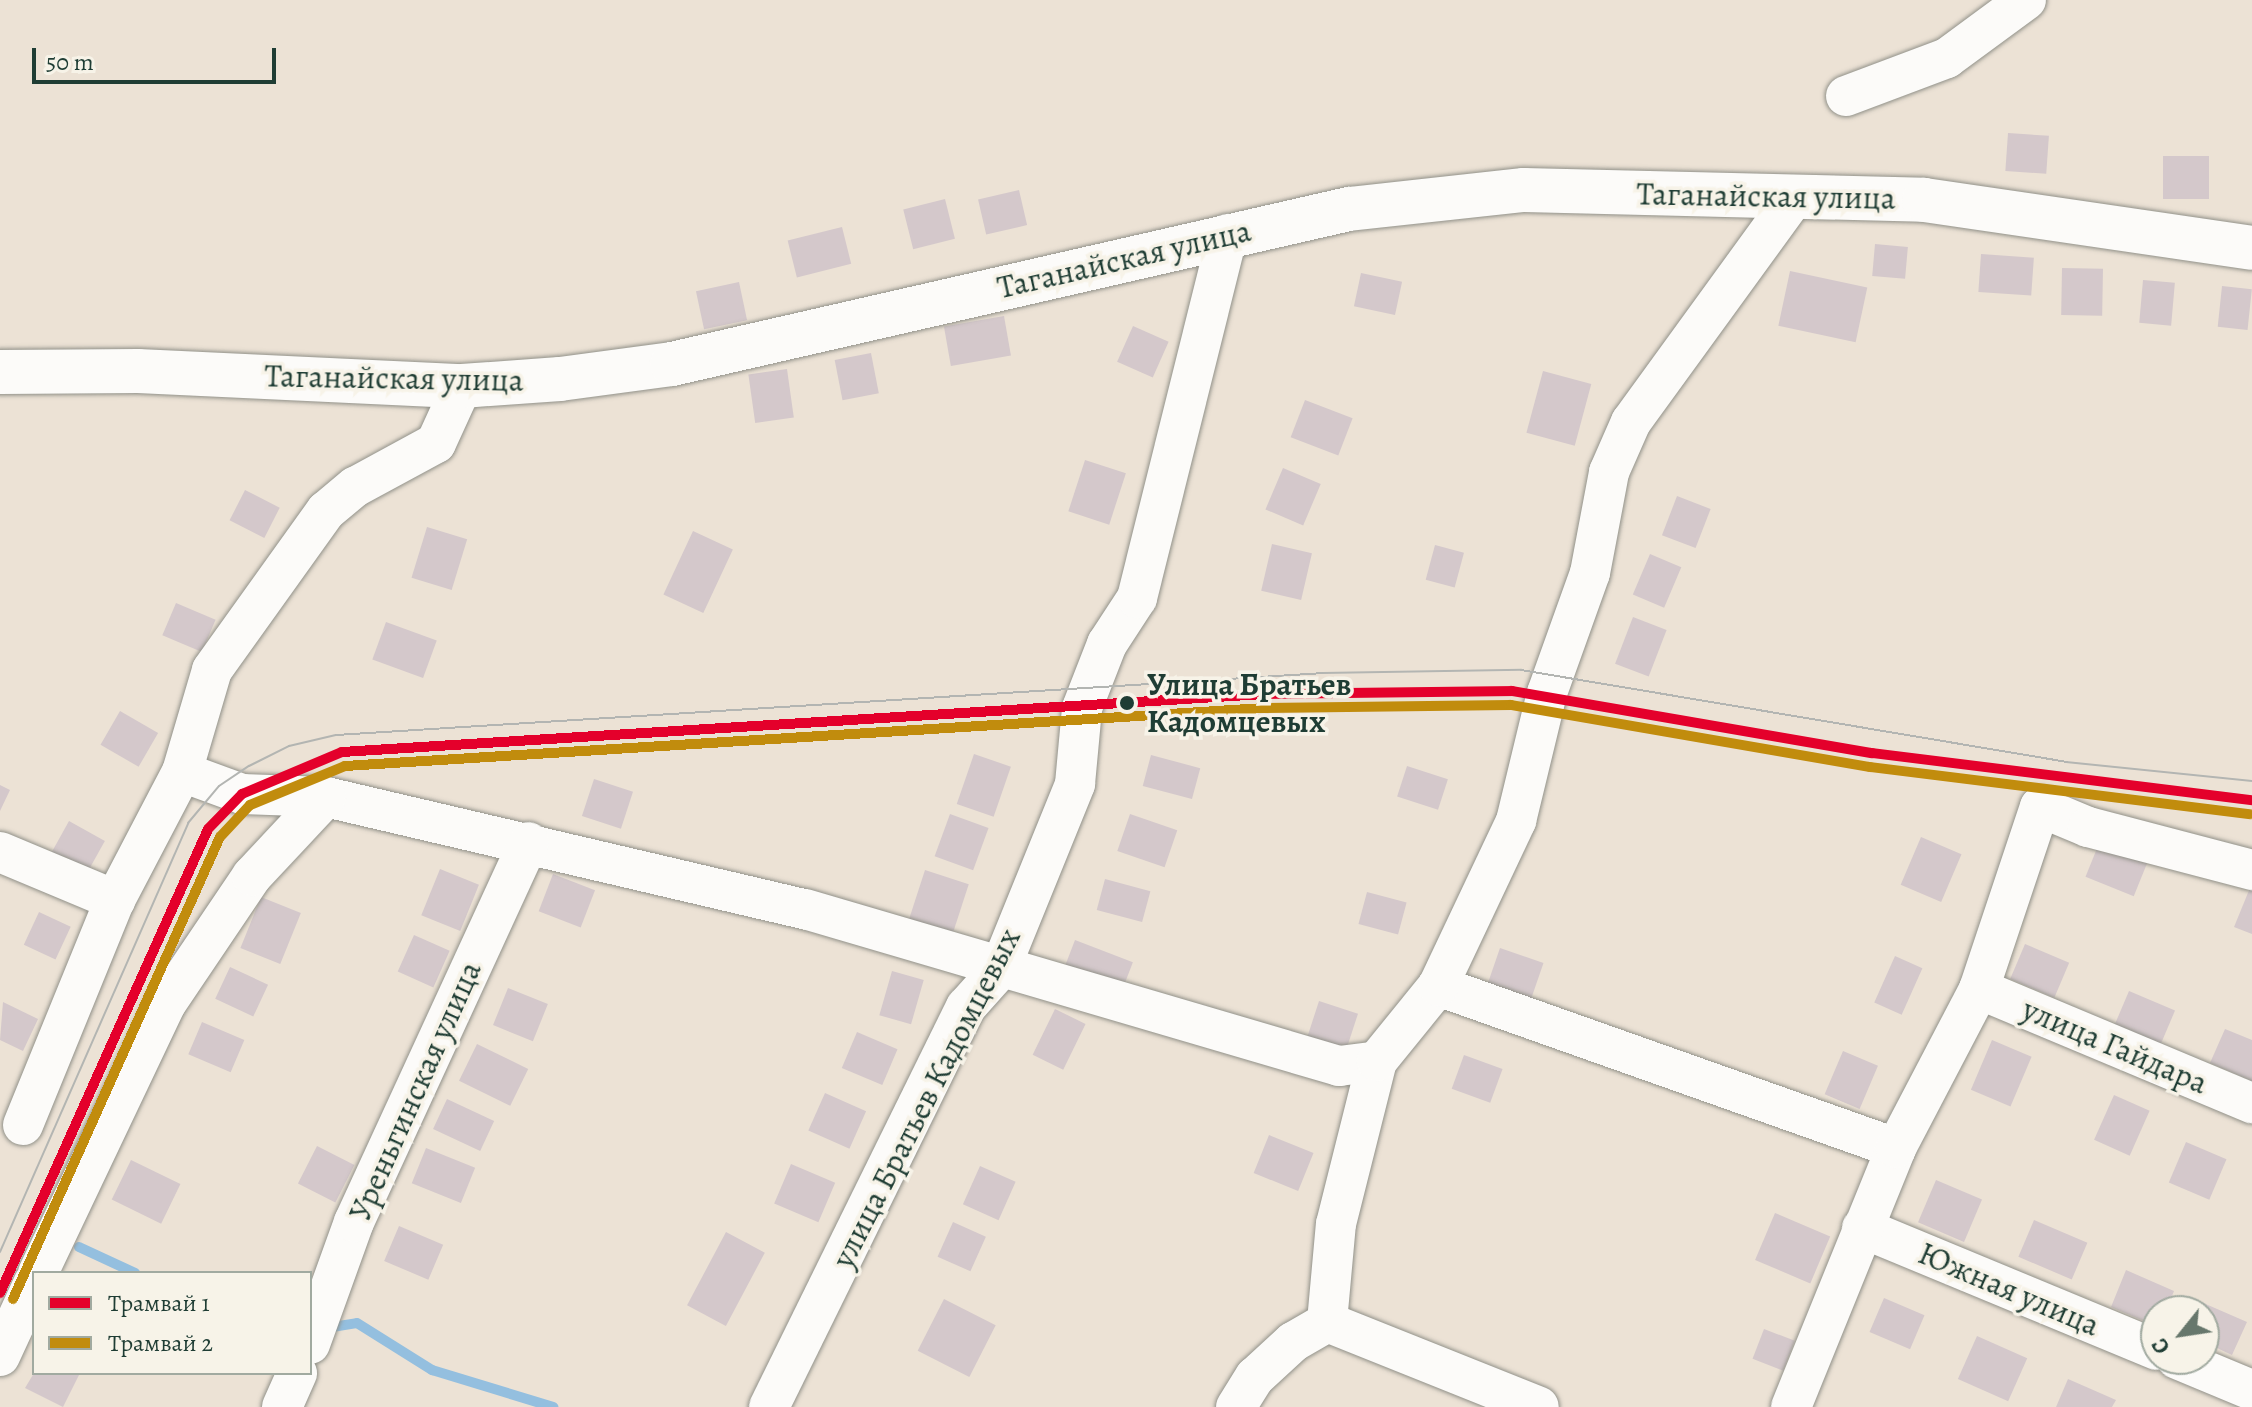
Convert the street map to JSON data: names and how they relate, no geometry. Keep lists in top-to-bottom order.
{
  "streets": {
    "main road": ["Таганайская улица"],
    "street": [
      "улица Гайдара",
      "Уреньгинская улица",
      "улица Братьев Кадомцевых",
      "Южная улица"
    ]
  },
  "crossings": [
    ["Таганайская улица", "улица Братьев Кадомцевых"]
  ],
  "places": ["Улица Братьев Кадомцевых"],
  "lines": ["tram line 1", "tram line 2"],
  "legend": ["Трамвай 1", "Трамвай 2"],
  "scale_bar": "50 m",
  "north": "bottom left"
}
